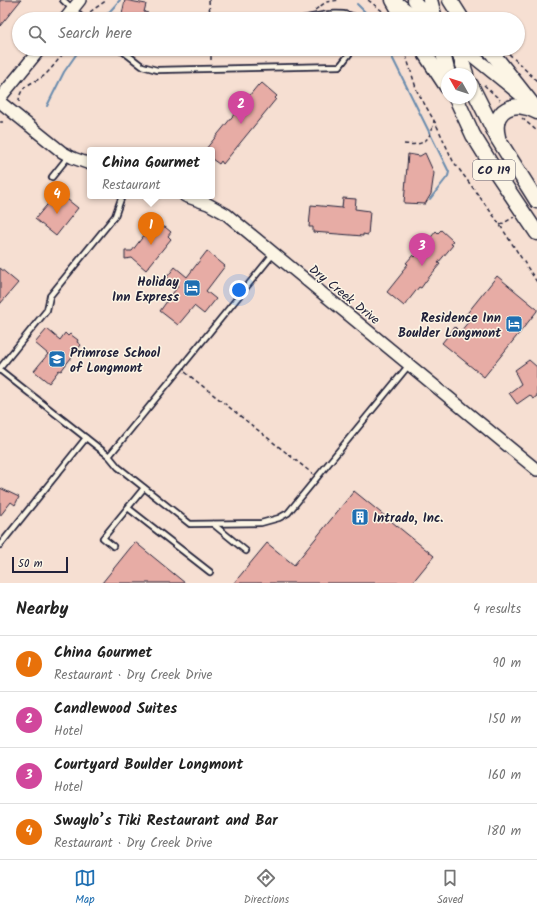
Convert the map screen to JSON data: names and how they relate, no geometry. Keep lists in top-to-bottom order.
{
  "streets": {
    "highway": ["CO 119"],
    "street": ["Dry Creek Drive"]
  },
  "places": {
    "hotel": ["Holiday Inn Express", "Residence Inn Boulder Longmont"],
    "school or university": ["Primrose School of Longmont"],
    "building": ["Intrado, Inc."]
  },
  "scale_bar": "50 m",
  "north": "top left",
  "page": {
    "search": "Search here",
    "pins": [
      "2",
      "4",
      "1",
      "3"
    ],
    "popup": ["China Gourmet", "Restaurant"],
    "scale": "50 m",
    "heading": ["Nearby", "4 results"],
    "list": [
      {
        "mark": "1",
        "name": "China Gourmet",
        "note": "Restaurant · Dry Creek Drive",
        "value": "90 m"
      },
      {
        "mark": "2",
        "name": "Candlewood Suites",
        "note": "Hotel",
        "value": "150 m"
      },
      {
        "mark": "3",
        "name": "Courtyard Boulder Longmont",
        "note": "Hotel",
        "value": "160 m"
      },
      {
        "mark": "4",
        "name": "Swaylo’s Tiki Restaurant and Bar",
        "note": "Restaurant · Dry Creek Drive",
        "value": "180 m"
      }
    ],
    "nav": ["Map", "Directions", "Saved"]
  }
}
